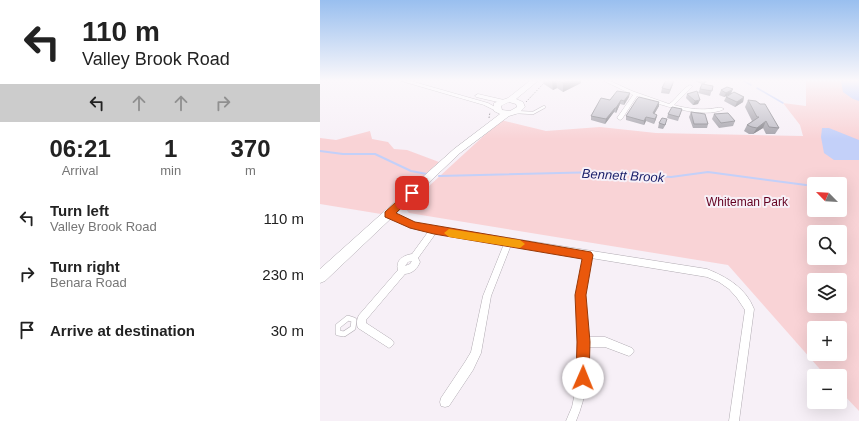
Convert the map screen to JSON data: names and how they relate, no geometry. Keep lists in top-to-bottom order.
{
  "water": ["Bennett Brook"],
  "parks": ["Whiteman Park"],
  "north": "top left",
  "page": {
    "turn": ["110 m", "Valley Brook Road"],
    "eta": [
      "06:21",
      "Arrival",
      "1",
      "min",
      "370",
      "m"
    ],
    "map_buttons": ["+", "−"],
    "list": [
      {
        "name": "Turn left",
        "note": "Valley Brook Road",
        "value": "110 m"
      },
      {
        "name": "Turn right",
        "note": "Benara Road",
        "value": "230 m"
      },
      {
        "name": "Arrive at destination",
        "value": "30 m"
      }
    ]
  }
}
